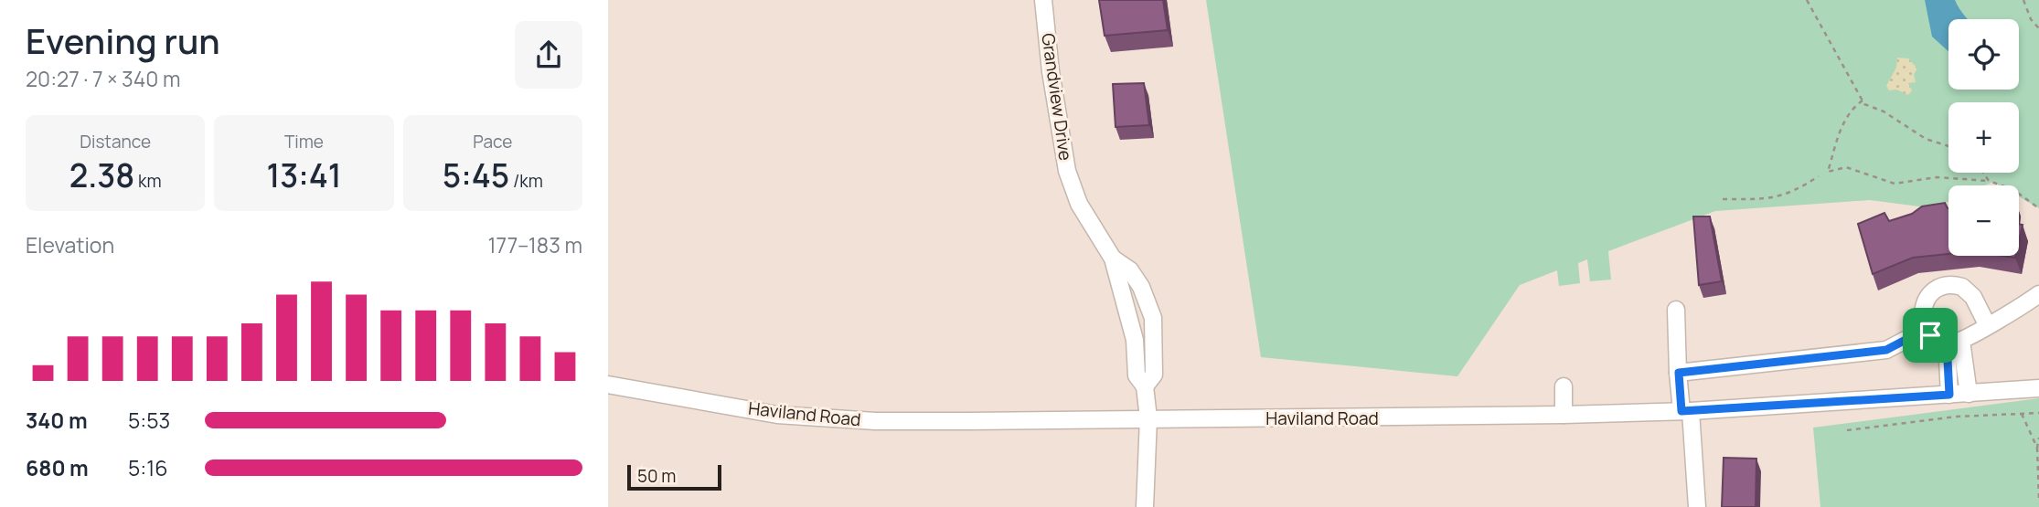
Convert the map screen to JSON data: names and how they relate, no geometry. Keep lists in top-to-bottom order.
{
  "streets": {
    "street": ["Grandview Drive", "Haviland Road"]
  },
  "crossings": [
    ["Grandview Drive", "Haviland Road"]
  ],
  "scale_bar": "50 m",
  "page": {
    "heading": ["Evening run", "20:27 · 7 × 340 m"],
    "map_buttons": ["+", "−"],
    "stats": [
      ["Distance", "2.38 km"],
      ["Time", "13:41"],
      ["Pace", "5:45 /km"]
    ],
    "chart": ["Elevation", "177–183 m"],
    "list": [
      {
        "name": "340 m",
        "note": "5:53"
      },
      {
        "name": "680 m",
        "note": "5:16"
      }
    ],
    "scale": "50 m"
  }
}
